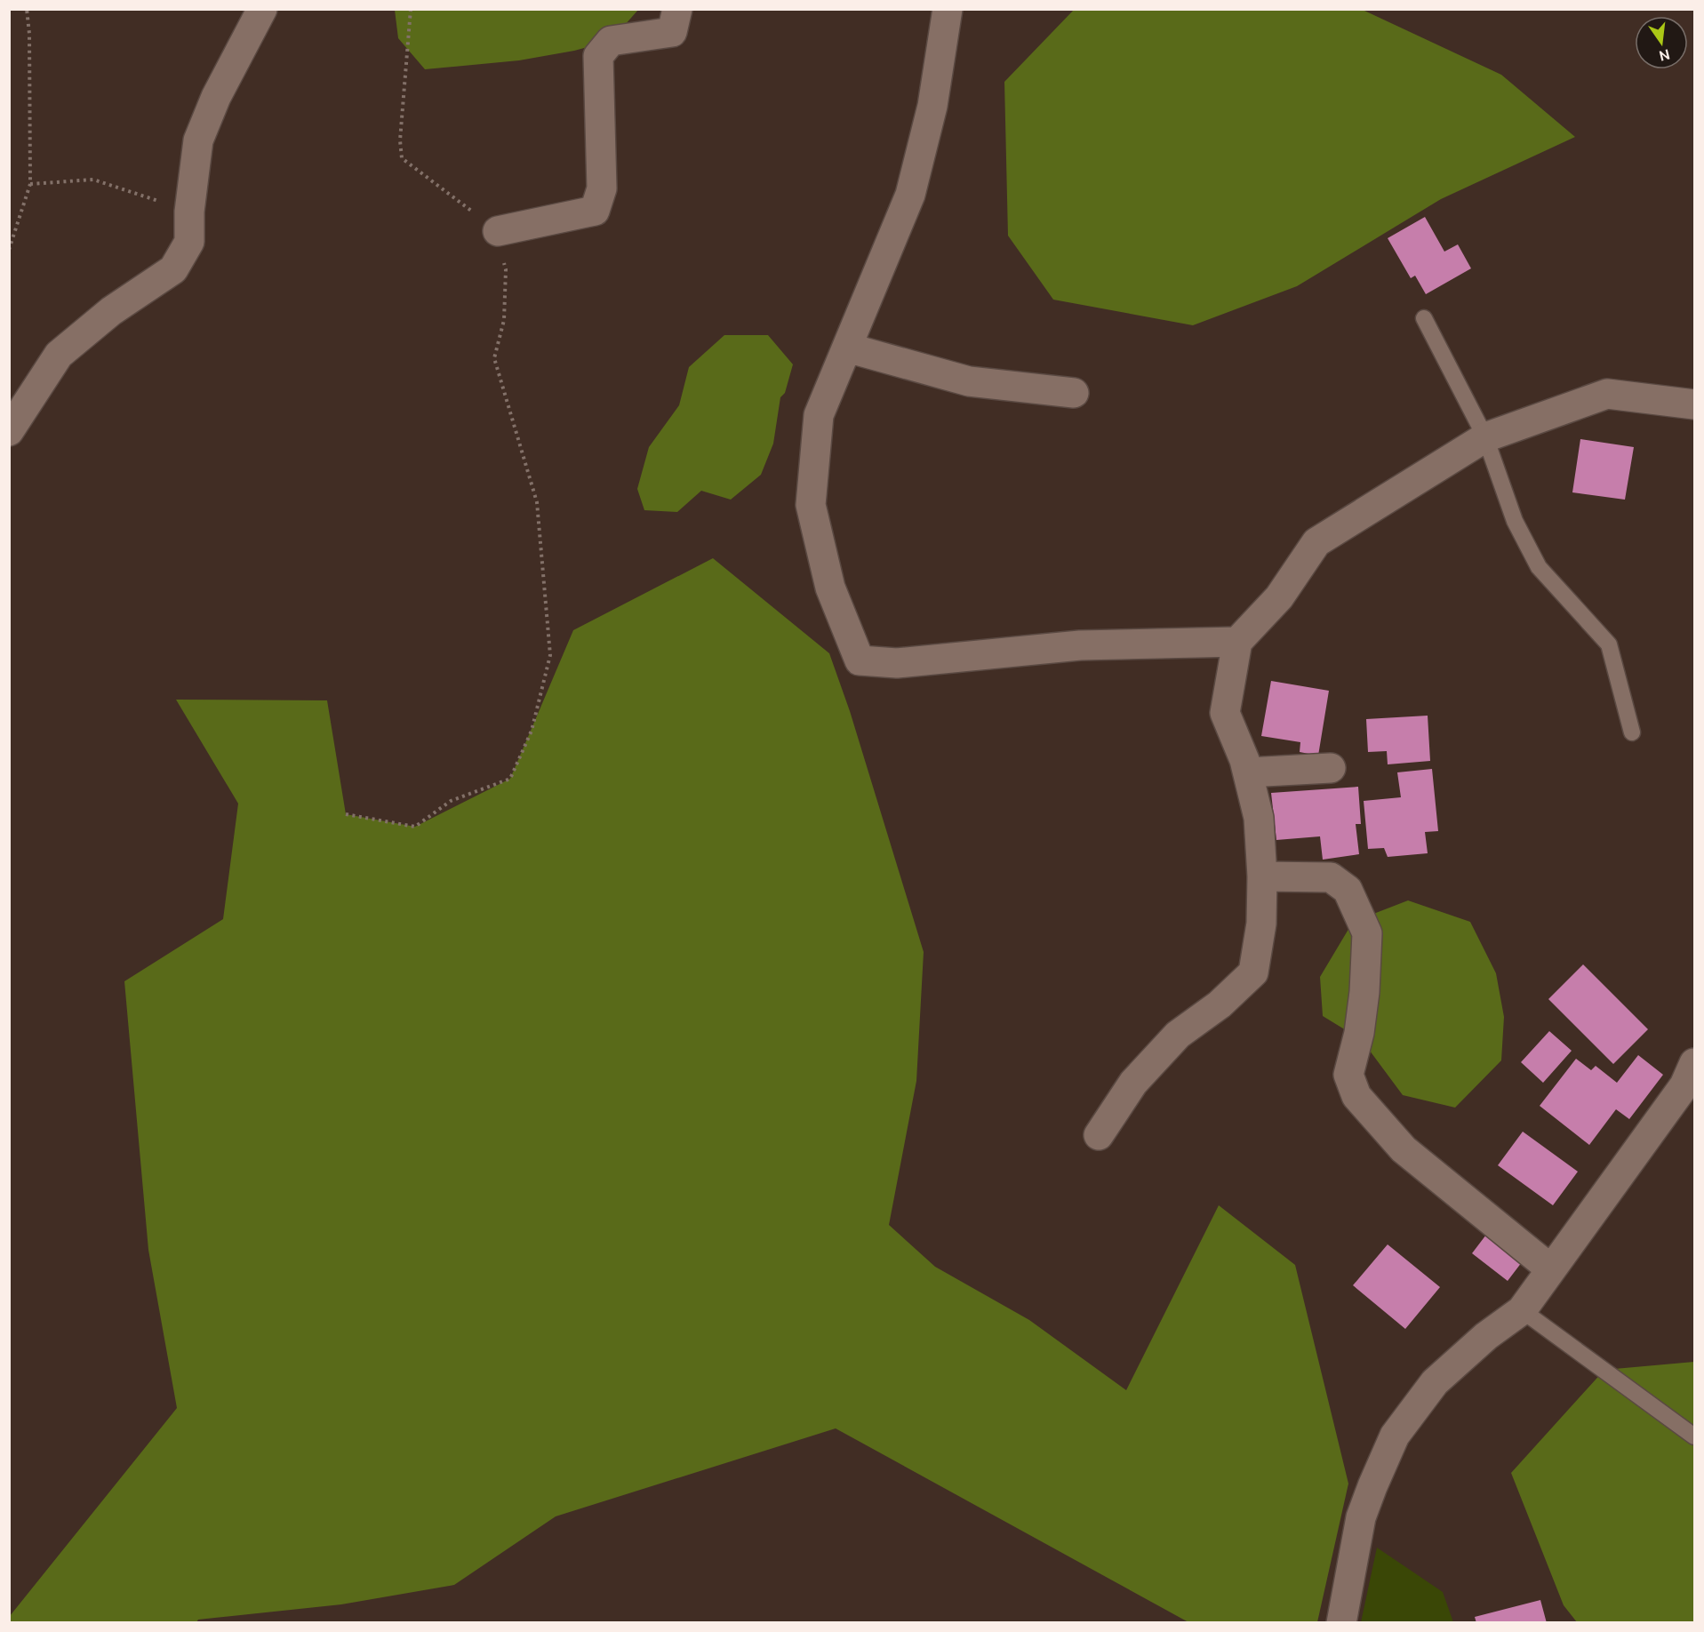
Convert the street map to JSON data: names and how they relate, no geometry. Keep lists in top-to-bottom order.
{
  "north": "bottom"
}
